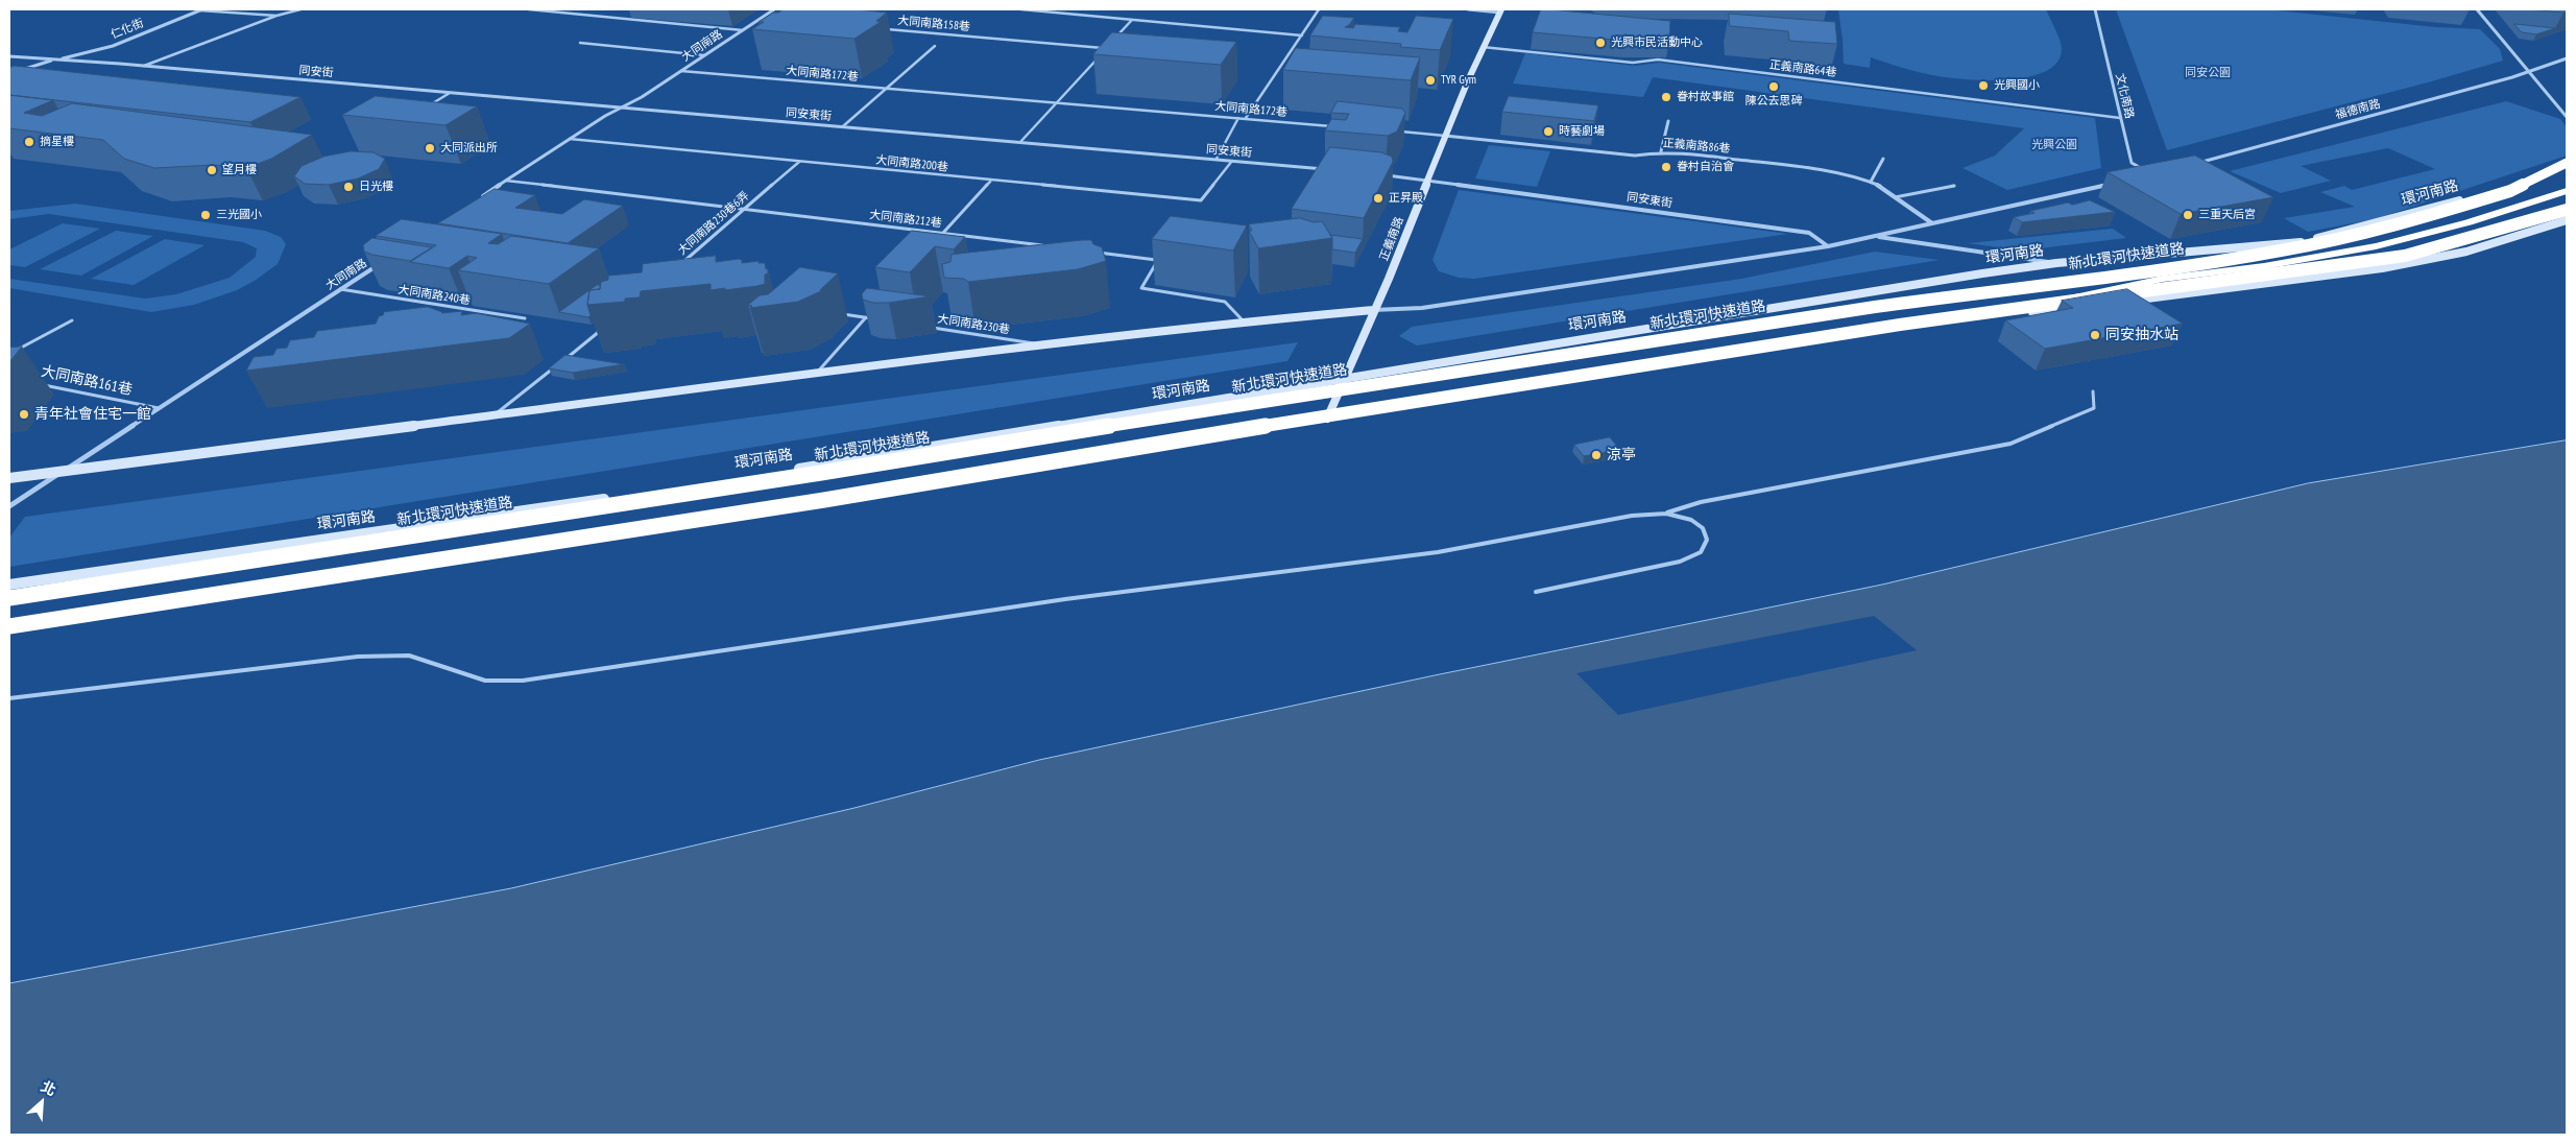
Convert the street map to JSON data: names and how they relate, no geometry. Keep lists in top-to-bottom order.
{
  "streets": {
    "highway": ["新北環河快速道路"],
    "street": [
      "仁化街",
      "大同南路",
      "同安街",
      "文化南路",
      "福德南路",
      "同安東街",
      "正義南路86巷",
      "環河南路",
      "正義南路"
    ],
    "lane": [
      "大同南路158巷",
      "正義南路64巷",
      "大同南路172巷",
      "大同南路200巷",
      "大同南路212巷",
      "大同南路230巷6弄",
      "大同南路240巷",
      "大同南路230巷",
      "大同南路161巷"
    ]
  },
  "crossings": [
    ["大同南路158巷", "大同南路172巷"],
    ["仁化街", "同安街"],
    ["大同南路", "同安街"],
    ["大同南路", "大同南路172巷"],
    ["大同南路", "同安東街"],
    ["大同南路", "大同南路200巷"],
    ["大同南路", "大同南路212巷"],
    ["大同南路", "大同南路240巷"],
    ["大同南路", "大同南路161巷"],
    ["正義南路64巷", "文化南路"],
    ["正義南路64巷", "正義南路"],
    ["同安街", "同安東街"],
    ["同安東街", "大同南路200巷"],
    ["同安東街", "正義南路"],
    ["正義南路86巷", "正義南路"],
    ["大同南路200巷", "大同南路230巷6弄"],
    ["環河南路", "正義南路"],
    ["環河南路", "新北環河快速道路"],
    ["大同南路212巷", "大同南路230巷6弄"]
  ],
  "parks": ["同安公園", "光興公園"],
  "places": [
    "光興市民活動中心",
    "TYR Gym",
    "光興國小",
    "陳公去思碑",
    "眷村故事館",
    "時藝劇場",
    "摘星樓",
    "大同派出所",
    "眷村自治會",
    "望月樓",
    "日光樓",
    "正昇殿",
    "三光國小",
    "三重天后宮",
    "同安抽水站",
    "青年社會住宅一館",
    "涼亭"
  ],
  "north": "top right"
}
